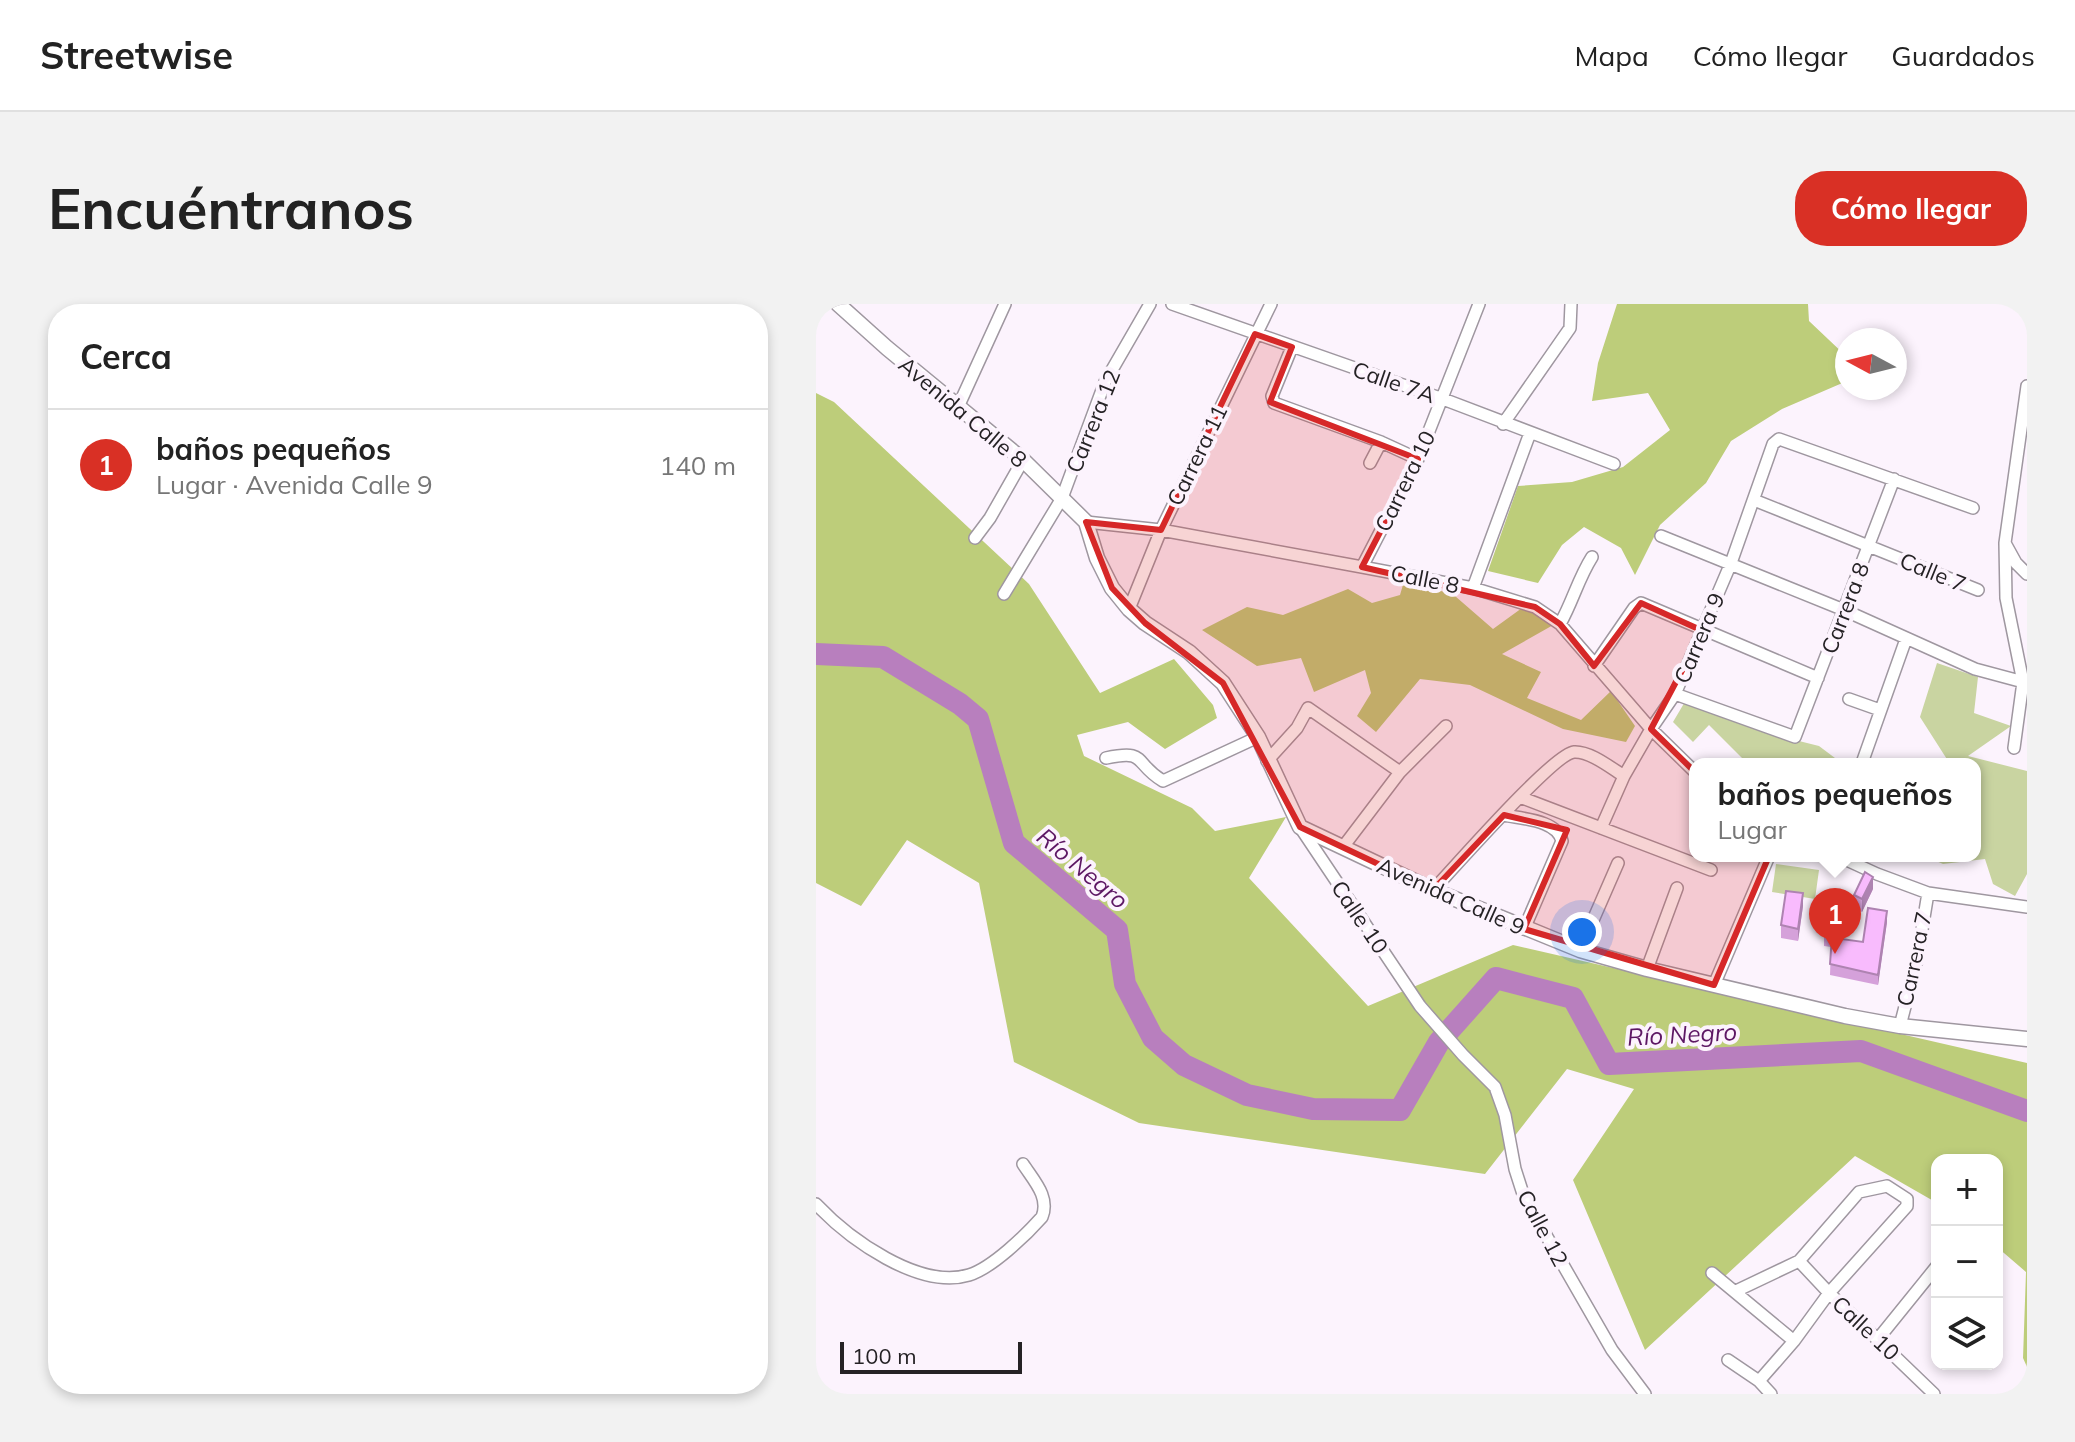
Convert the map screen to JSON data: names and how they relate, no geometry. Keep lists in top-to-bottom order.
{
  "streets": {
    "street": [
      "Calle 7A",
      "Avenida Calle 8",
      "Carrera 12",
      "Carrera 11",
      "Carrera 10",
      "Calle 7",
      "Calle 8",
      "Carrera 8",
      "Carrera 9",
      "Avenida Calle 9",
      "Calle 10",
      "Carrera 7",
      "Calle 12"
    ]
  },
  "crossings": [
    ["Calle 7A", "Carrera 11"],
    ["Calle 7A", "Carrera 10"],
    ["Avenida Calle 8", "Carrera 12"],
    ["Avenida Calle 8", "Calle 8"],
    ["Carrera 11", "Calle 8"],
    ["Carrera 10", "Calle 8"],
    ["Calle 7", "Carrera 8"],
    ["Calle 7", "Carrera 9"],
    ["Calle 8", "Carrera 9"],
    ["Carrera 8", "Carrera 9"],
    ["Avenida Calle 9", "Calle 10"],
    ["Avenida Calle 9", "Carrera 7"],
    ["Calle 10", "Calle 12"]
  ],
  "water": ["Río Negro"],
  "scale_bar": "100 m",
  "north": "left",
  "page": {
    "header": "Streetwise",
    "nav": ["Mapa", "Cómo llegar", "Guardados"],
    "buttons": "Cómo llegar",
    "title": "Encuéntranos",
    "heading": "Cerca",
    "list": [
      {
        "mark": "1",
        "name": "baños pequeños",
        "note": "Lugar · Avenida Calle 9",
        "value": "140 m"
      }
    ],
    "popup": ["baños pequeños", "Lugar"],
    "pins": "1",
    "map_buttons": ["+", "−"],
    "scale": "100 m"
  }
}
